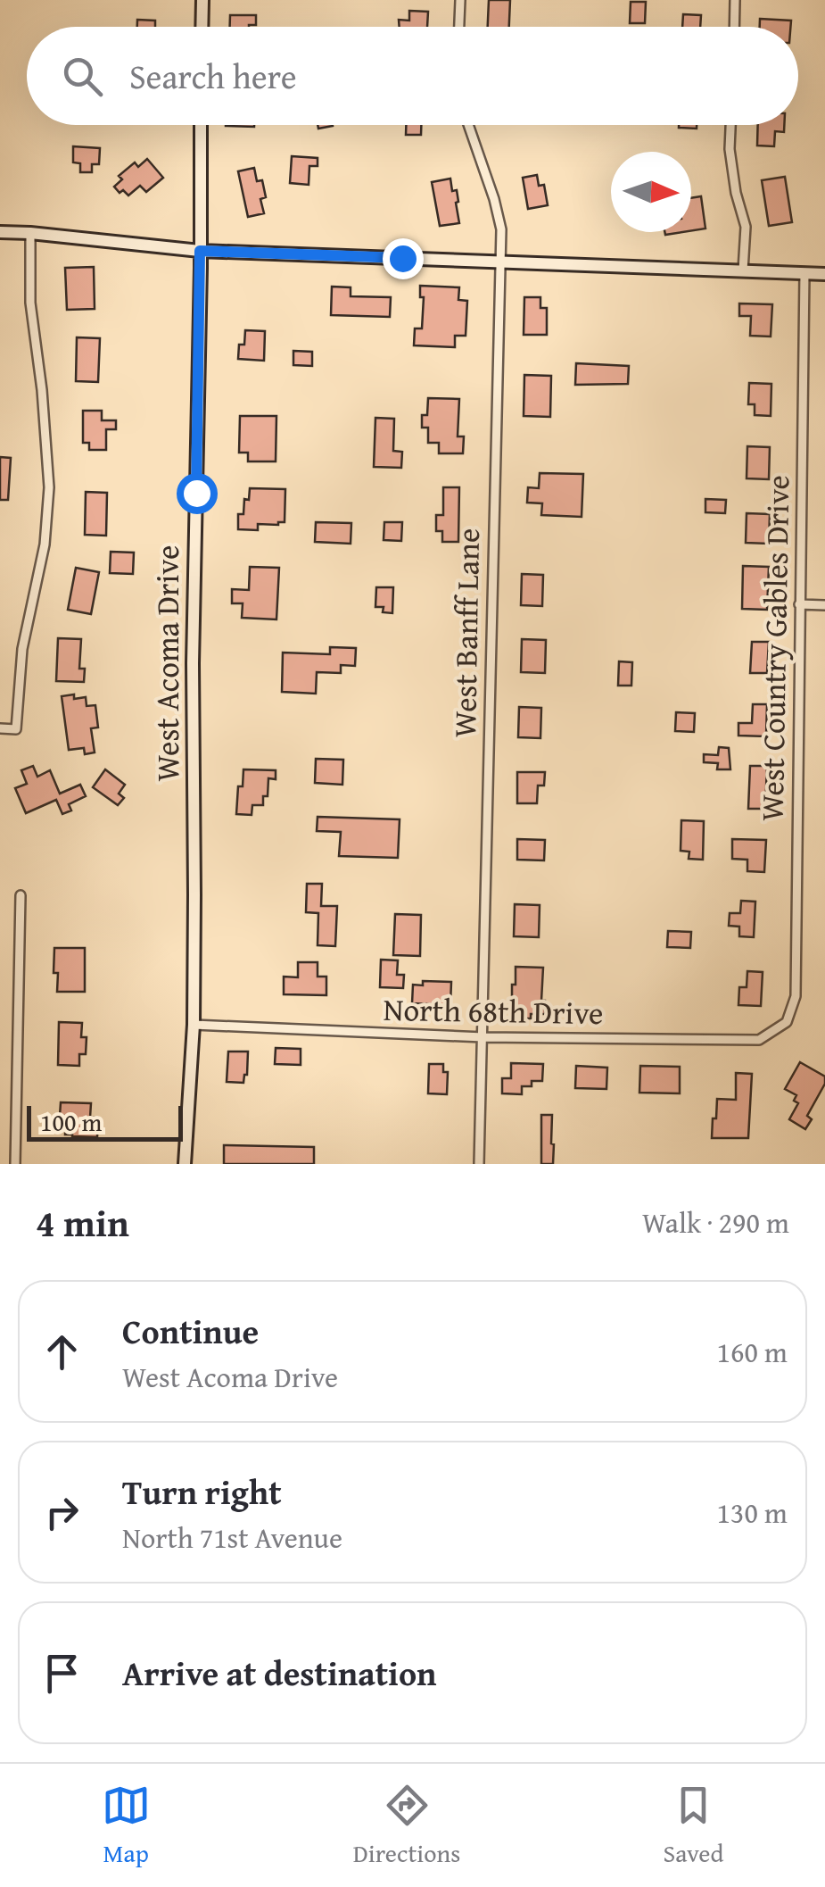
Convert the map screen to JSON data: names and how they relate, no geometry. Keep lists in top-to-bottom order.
{
  "streets": {
    "street": [
      "West Banff Lane",
      "West Country Gables Drive",
      "West Acoma Drive",
      "North 68th Drive"
    ]
  },
  "crossings": [
    ["West Banff Lane", "North 68th Drive"],
    ["West Country Gables Drive", "North 68th Drive"],
    ["West Acoma Drive", "North 68th Drive"]
  ],
  "scale_bar": "100 m",
  "north": "right",
  "page": {
    "search": "Search here",
    "scale": "100 m",
    "heading": ["4 min", "Walk · 290 m"],
    "list": [
      ["Continue", "West Acoma Drive", "160 m"],
      ["Turn right", "North 71st Avenue", "130 m"],
      "Arrive at destination"
    ],
    "nav": ["Map", "Directions", "Saved"]
  }
}
